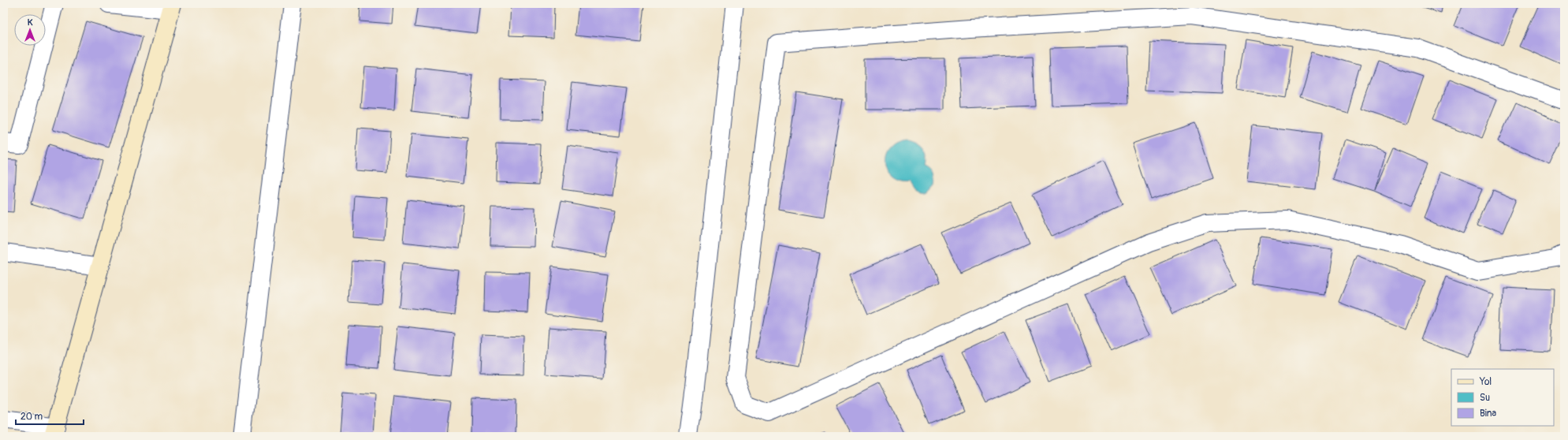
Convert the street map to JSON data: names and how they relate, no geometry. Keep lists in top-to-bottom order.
{
  "legend": ["Yol", "Su", "Bina"],
  "scale_bar": "20 m",
  "north": "top"
}
